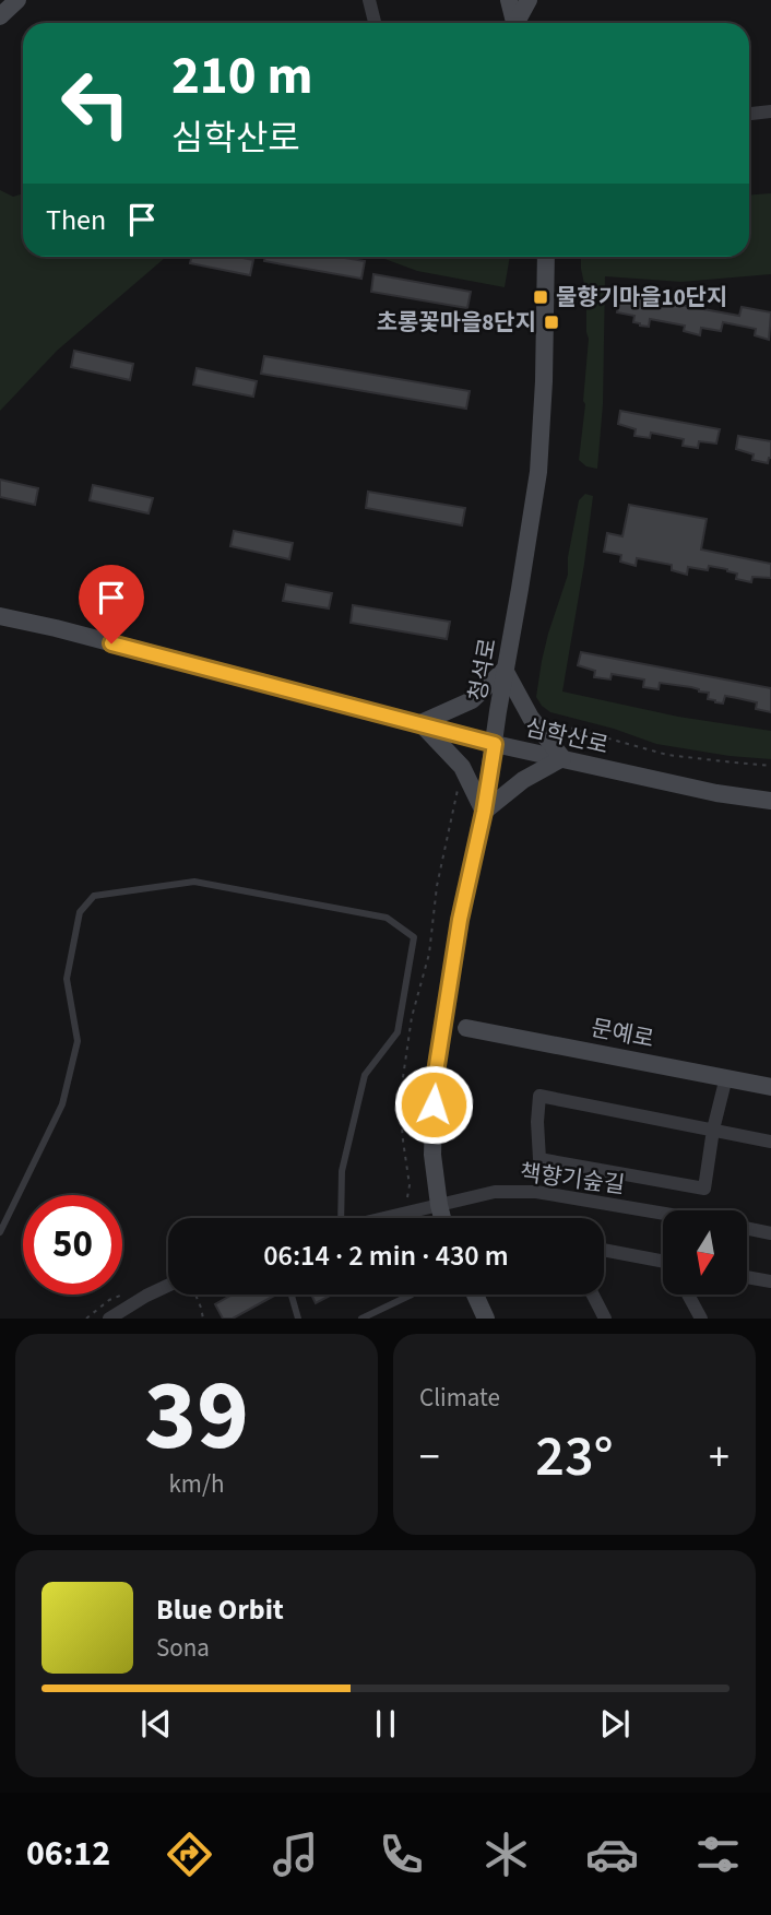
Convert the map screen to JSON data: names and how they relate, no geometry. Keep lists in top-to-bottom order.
{
  "streets": {
    "street": [
      "청석로",
      "심학산로",
      "문예로",
      "책향기숲길"
    ]
  },
  "crossings": [
    ["청석로", "심학산로"],
    ["청석로", "책향기숲길"]
  ],
  "places": {
    "transit": ["물향기마을10단지", "초롱꽃마을8단지"]
  },
  "north": "bottom",
  "page": {
    "turn": ["210 m", "심학산로"],
    "then": "Then",
    "limit": "50",
    "trip": "06:14 · 2 min · 430 m",
    "tile": [
      ["39", "km/h"],
      "Climate"
    ],
    "heat": ["−", "23°", "+"],
    "song": ["Blue Orbit", "Sona"],
    "tabs": "06:12"
  }
}
